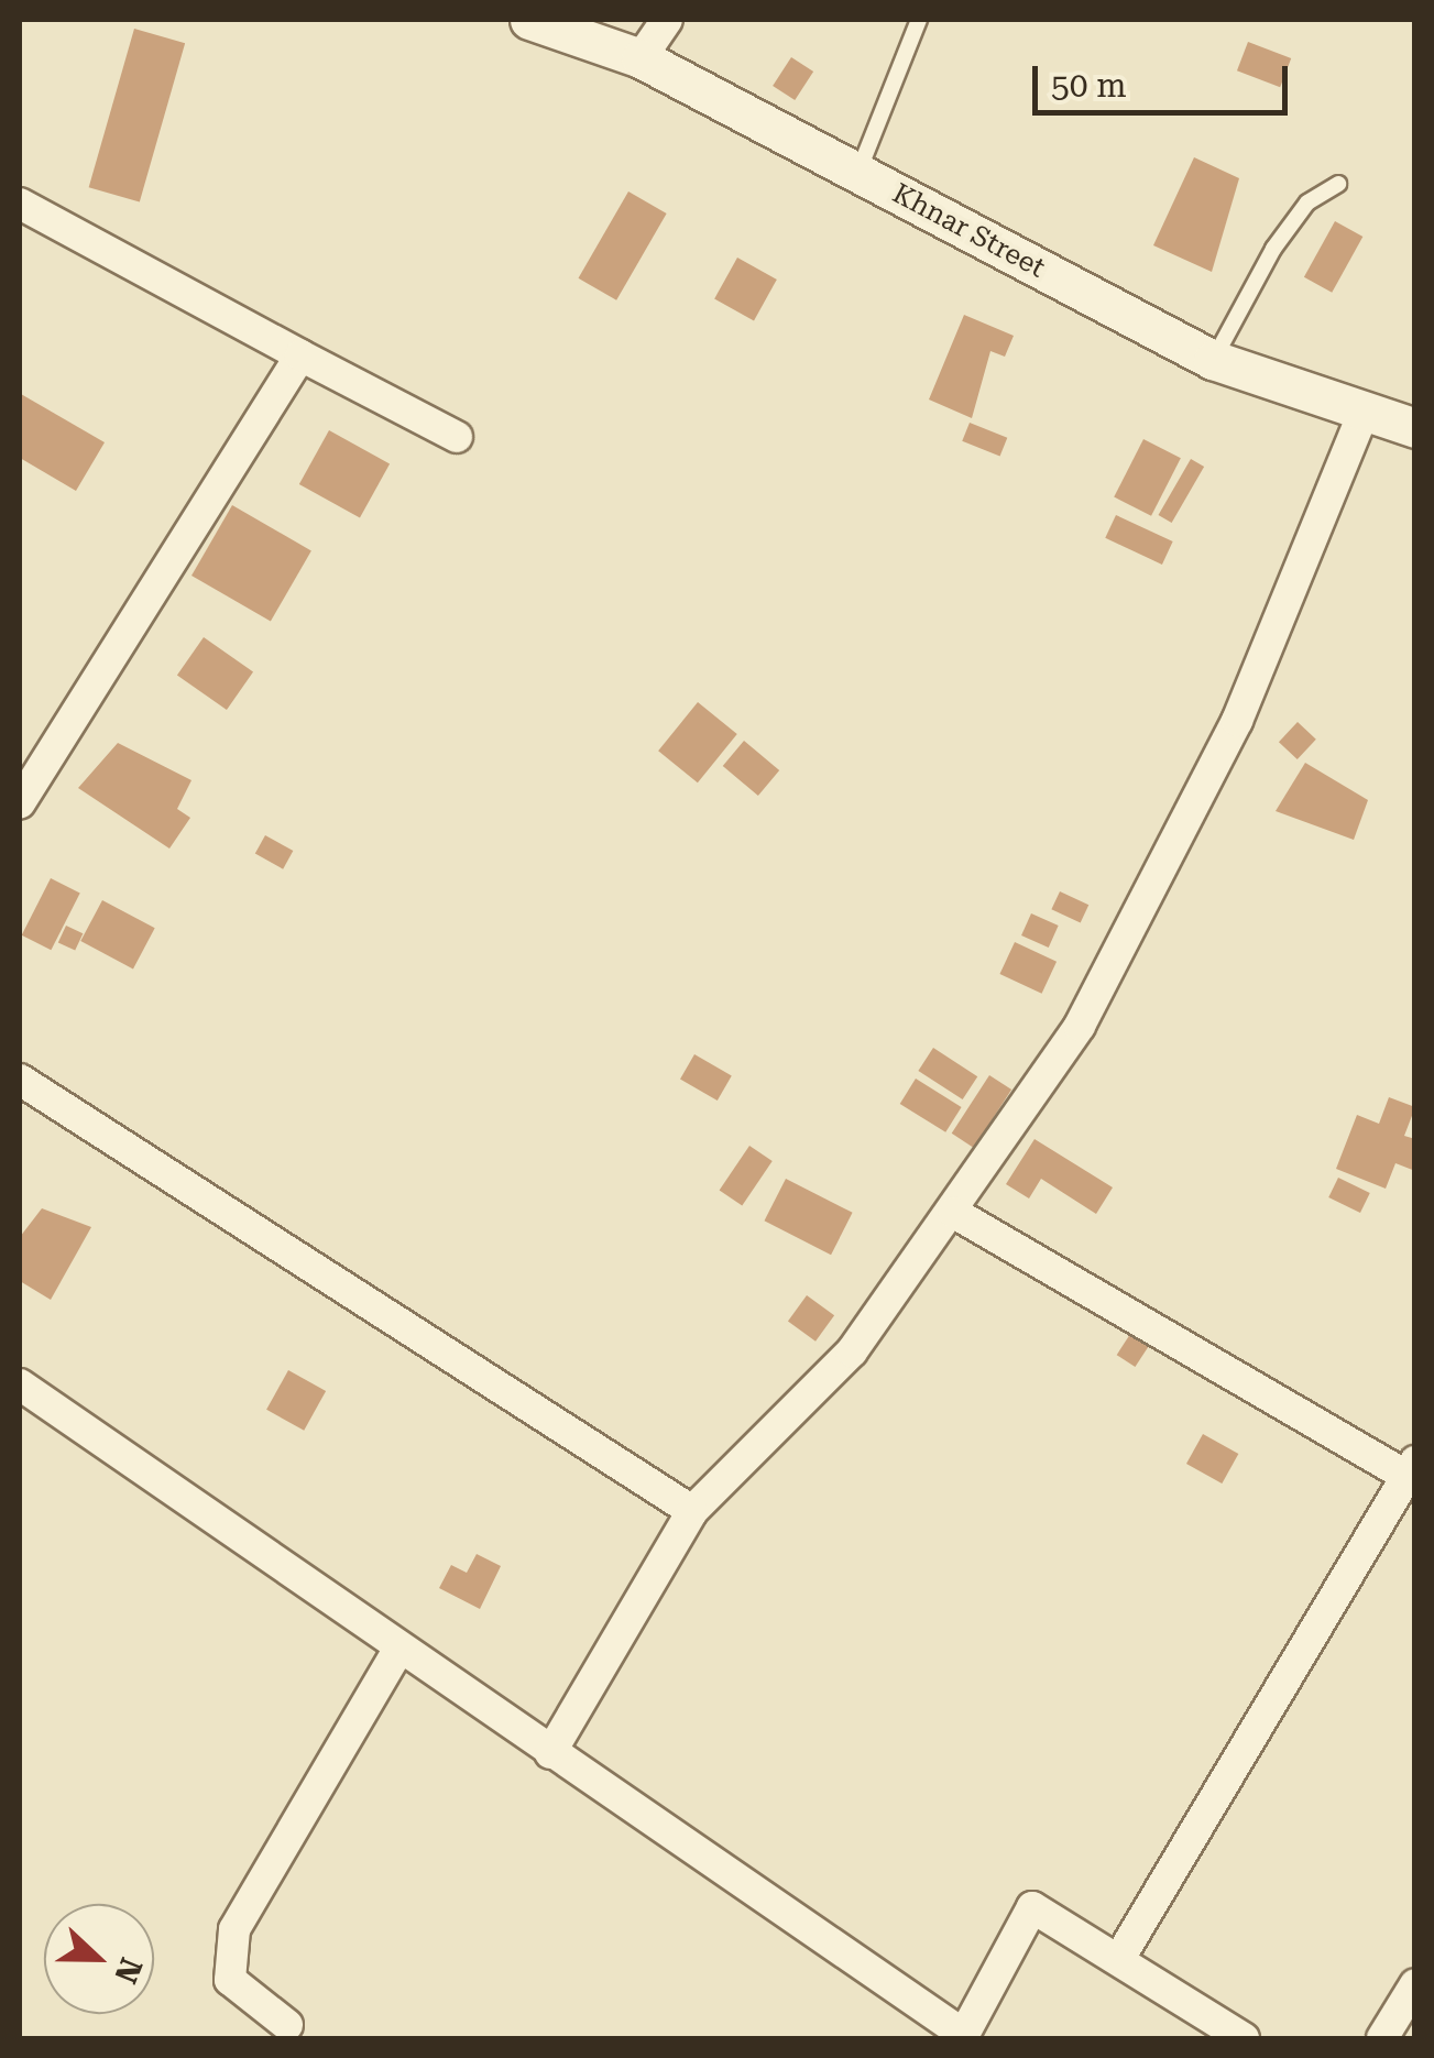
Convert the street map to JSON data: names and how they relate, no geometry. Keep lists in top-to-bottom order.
{
  "streets": {
    "street": ["Khnar Street"]
  },
  "scale_bar": "50 m",
  "north": "right"
}
